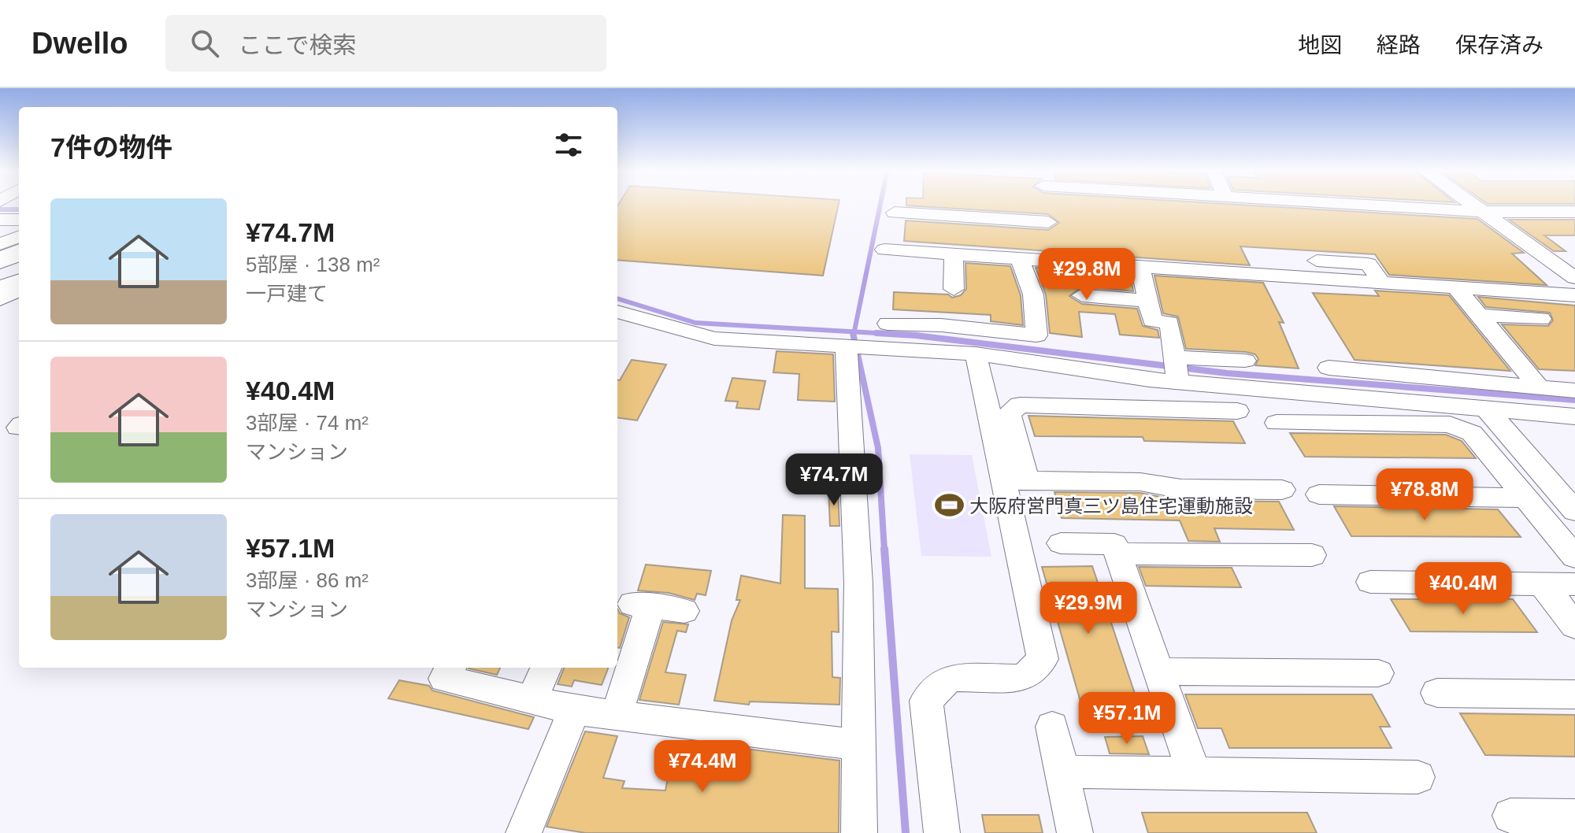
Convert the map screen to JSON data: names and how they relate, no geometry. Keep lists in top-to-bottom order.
{
  "places": {
    "sports": ["大阪府営門真三ツ島住宅運動施設"]
  },
  "page": {
    "header": "Dwello",
    "search": "ここで検索",
    "nav": ["地図", "経路", "保存済み"],
    "heading": "7件の物件",
    "list": [
      {
        "name": "¥74.7M",
        "note": "5部屋 · 138 m² · 一戸建て"
      },
      {
        "name": "¥40.4M",
        "note": "3部屋 · 74 m² · マンション"
      },
      {
        "name": "¥57.1M",
        "note": "3部屋 · 86 m² · マンション"
      }
    ],
    "price": [
      "¥29.8M",
      "¥74.7M",
      "¥78.8M",
      "¥40.4M",
      "¥29.9M",
      "¥57.1M",
      "¥74.4M"
    ]
  }
}
